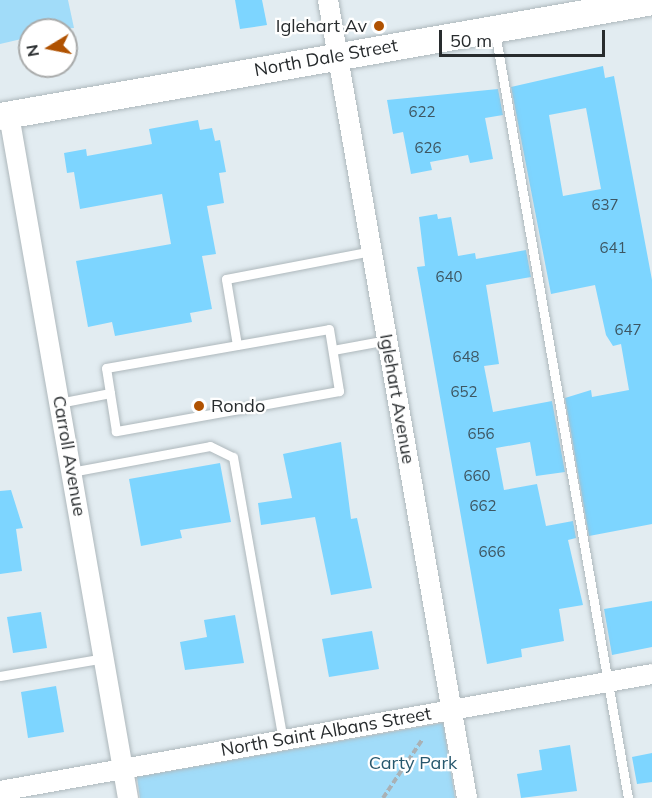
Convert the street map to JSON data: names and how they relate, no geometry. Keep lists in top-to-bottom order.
{
  "streets": {
    "main road": ["North Dale Street"],
    "street": ["Iglehart Avenue", "Carroll Avenue", "North Saint Albans Street"]
  },
  "crossings": [
    ["North Dale Street", "Iglehart Avenue"],
    ["North Dale Street", "Carroll Avenue"],
    ["Iglehart Avenue", "North Saint Albans Street"],
    ["Carroll Avenue", "North Saint Albans Street"]
  ],
  "parks": ["Carty Park"],
  "places": ["Iglehart Av", "Rondo"],
  "house_numbers": [
    "622",
    "626",
    "637",
    "641",
    "640",
    "647",
    "648",
    "652",
    "656",
    "660",
    "662",
    "666"
  ],
  "scale_bar": "50 m",
  "north": "left"
}
